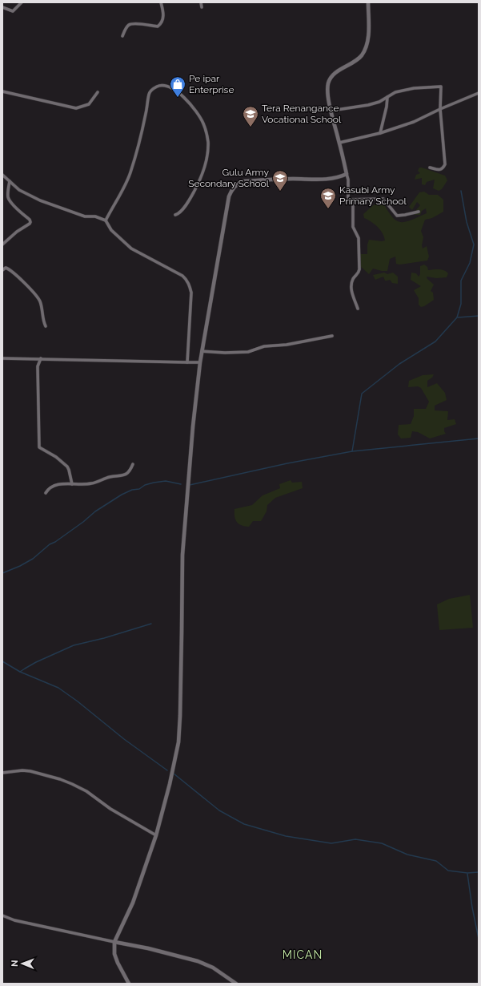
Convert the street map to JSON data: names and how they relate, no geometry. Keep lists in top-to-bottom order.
{
  "districts": ["MICAN"],
  "places": {
    "shop": ["Pe ipar Enterprise"],
    "school or university": ["Tera Renangance Vocational School", "Gulu Army Secondary School", "Kasubi Army Primary School"]
  },
  "north": "left"
}
